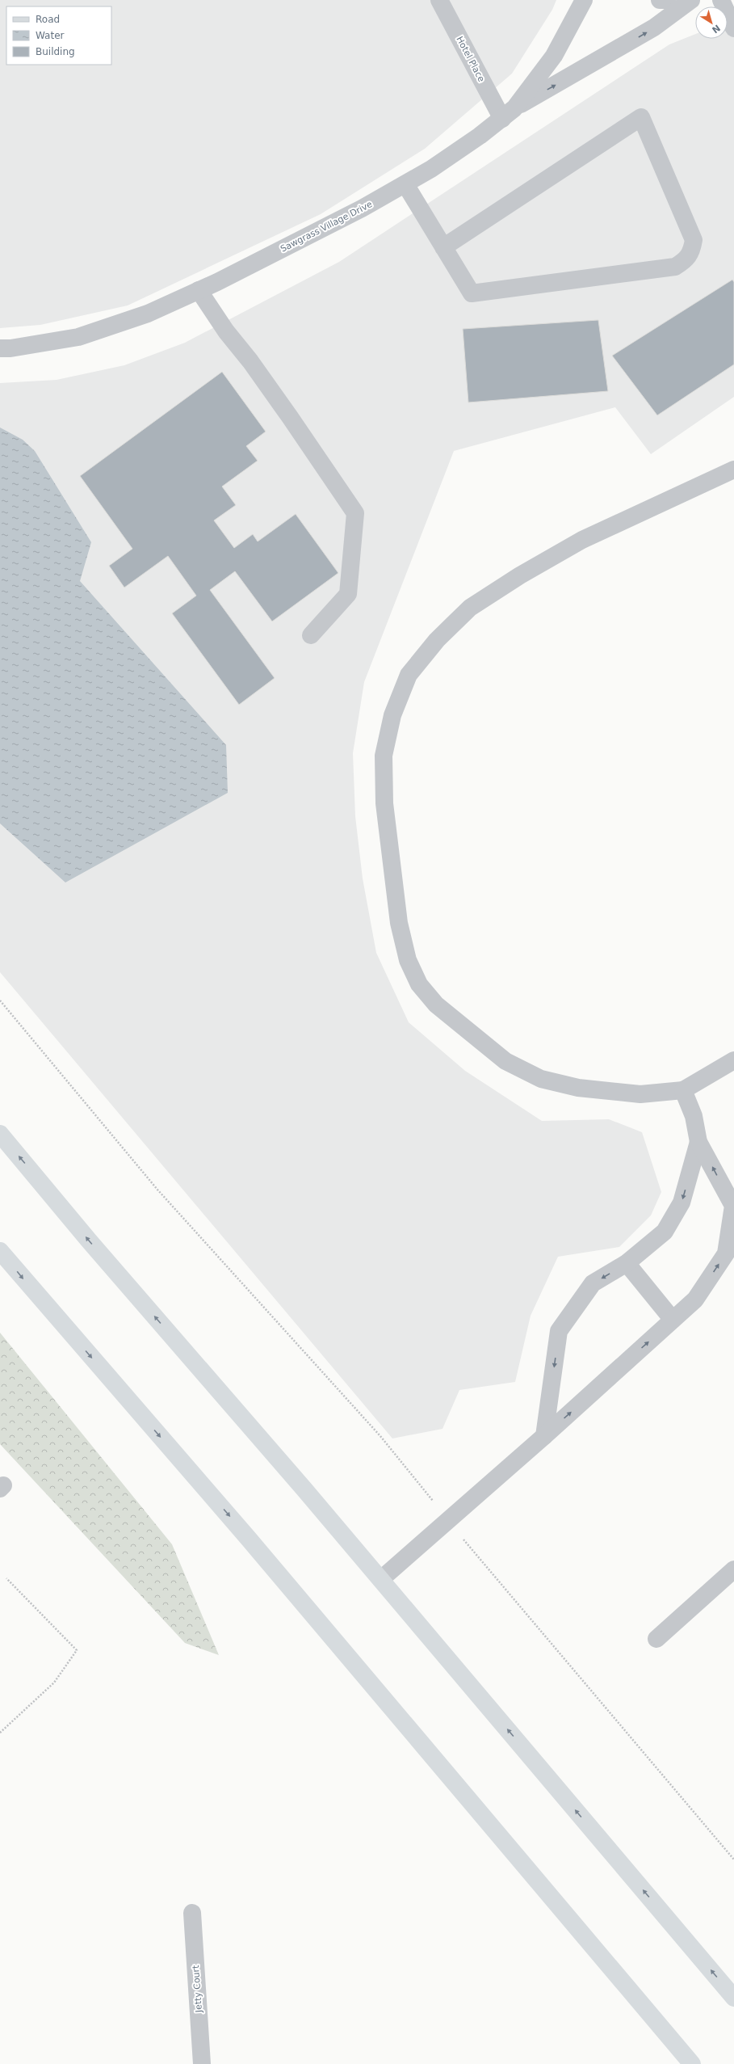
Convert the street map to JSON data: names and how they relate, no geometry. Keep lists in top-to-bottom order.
{
  "streets": {
    "street": ["Hotel Place", "Sawgrass Village Drive", "Jetty Court"]
  },
  "crossings": [
    ["Hotel Place", "Sawgrass Village Drive"]
  ],
  "legend": ["Road", "Water", "Building"],
  "north": "bottom right"
}
